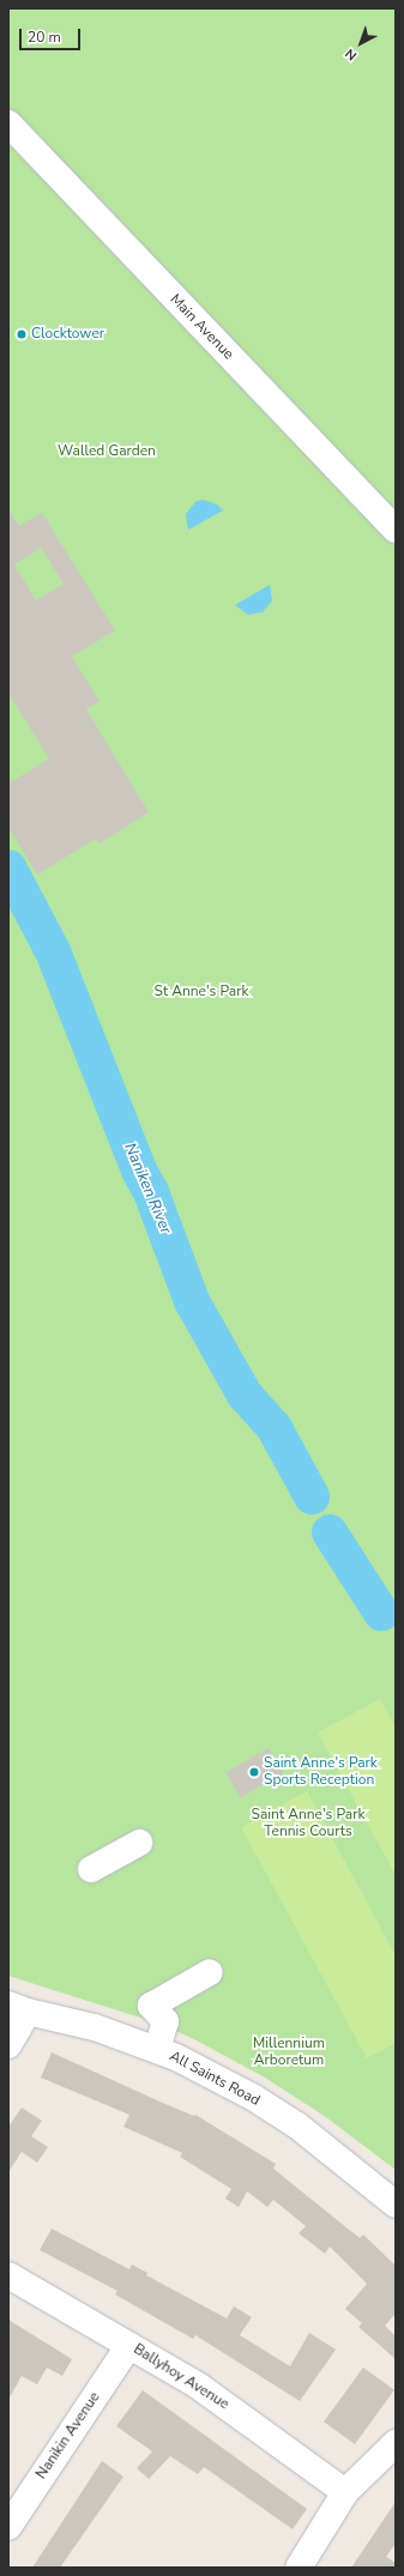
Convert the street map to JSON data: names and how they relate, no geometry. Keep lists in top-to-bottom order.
{
  "streets": {
    "street": [
      "Main Avenue",
      "All Saints Road",
      "Ballyhoy Avenue",
      "Nanikin Avenue"
    ]
  },
  "crossings": [
    ["Ballyhoy Avenue", "Nanikin Avenue"]
  ],
  "water": ["Naniken River"],
  "parks": [
    "Walled Garden",
    "St Anne's Park",
    "Saint Anne's Park Tennis Courts",
    "Millennium Arboretum"
  ],
  "places": ["Clocktower", "Saint Anne's Park Sports Reception"],
  "scale_bar": "20 m",
  "north": "bottom left"
}
